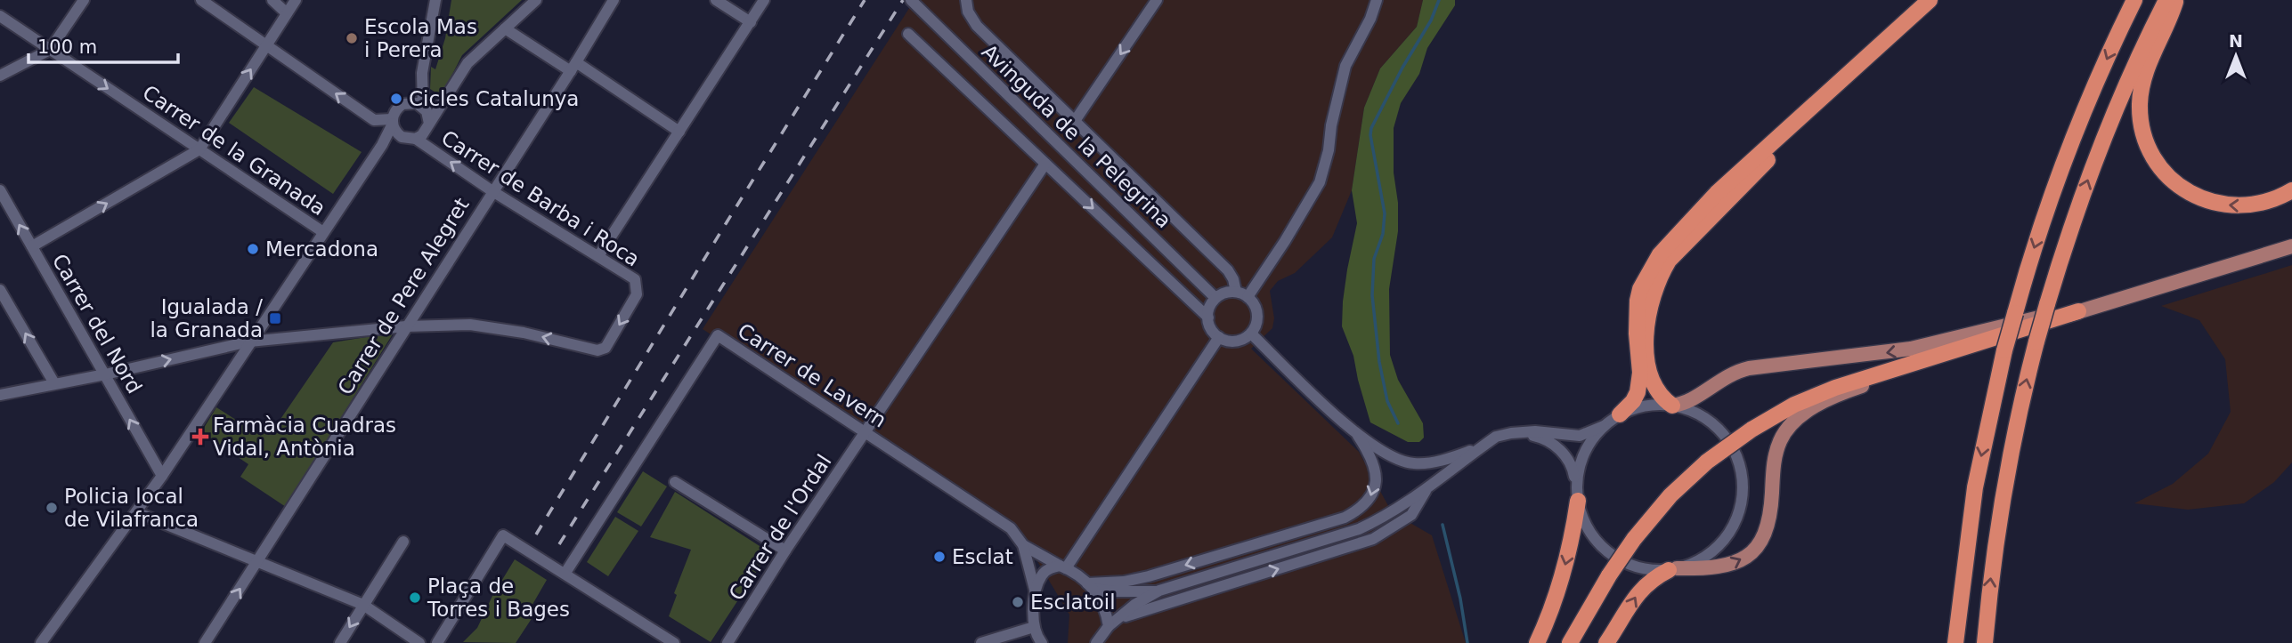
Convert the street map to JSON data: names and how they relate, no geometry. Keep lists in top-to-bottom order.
{
  "streets": {
    "street": [
      "Avinguda de la Pelegrina",
      "Carrer de la Granada",
      "Carrer de Barba i Roca",
      "Carrer de Pere Alegret",
      "Carrer del Nord",
      "Carrer de Lavern",
      "Carrer de l'Ordal"
    ]
  },
  "crossings": [
    ["Avinguda de la Pelegrina", "Carrer de l'Ordal"],
    ["Carrer de Barba i Roca", "Carrer de Pere Alegret"],
    ["Carrer de Lavern", "Carrer de l'Ordal"]
  ],
  "one_way": ["Carrer de la Granada", "Carrer del Nord"],
  "places": {
    "other": [
      "Escola Mas i Perera",
      "Cicles Catalunya",
      "Mercadona",
      "Policia local de Vilafranca",
      "Esclat",
      "Plaça de Torres i Bages",
      "Esclatoil"
    ],
    "transit": ["Igualada / la Granada"],
    "health": ["Farmàcia Cuadras Vidal, Antònia"]
  },
  "scale_bar": "100 m",
  "north": "top"
}
